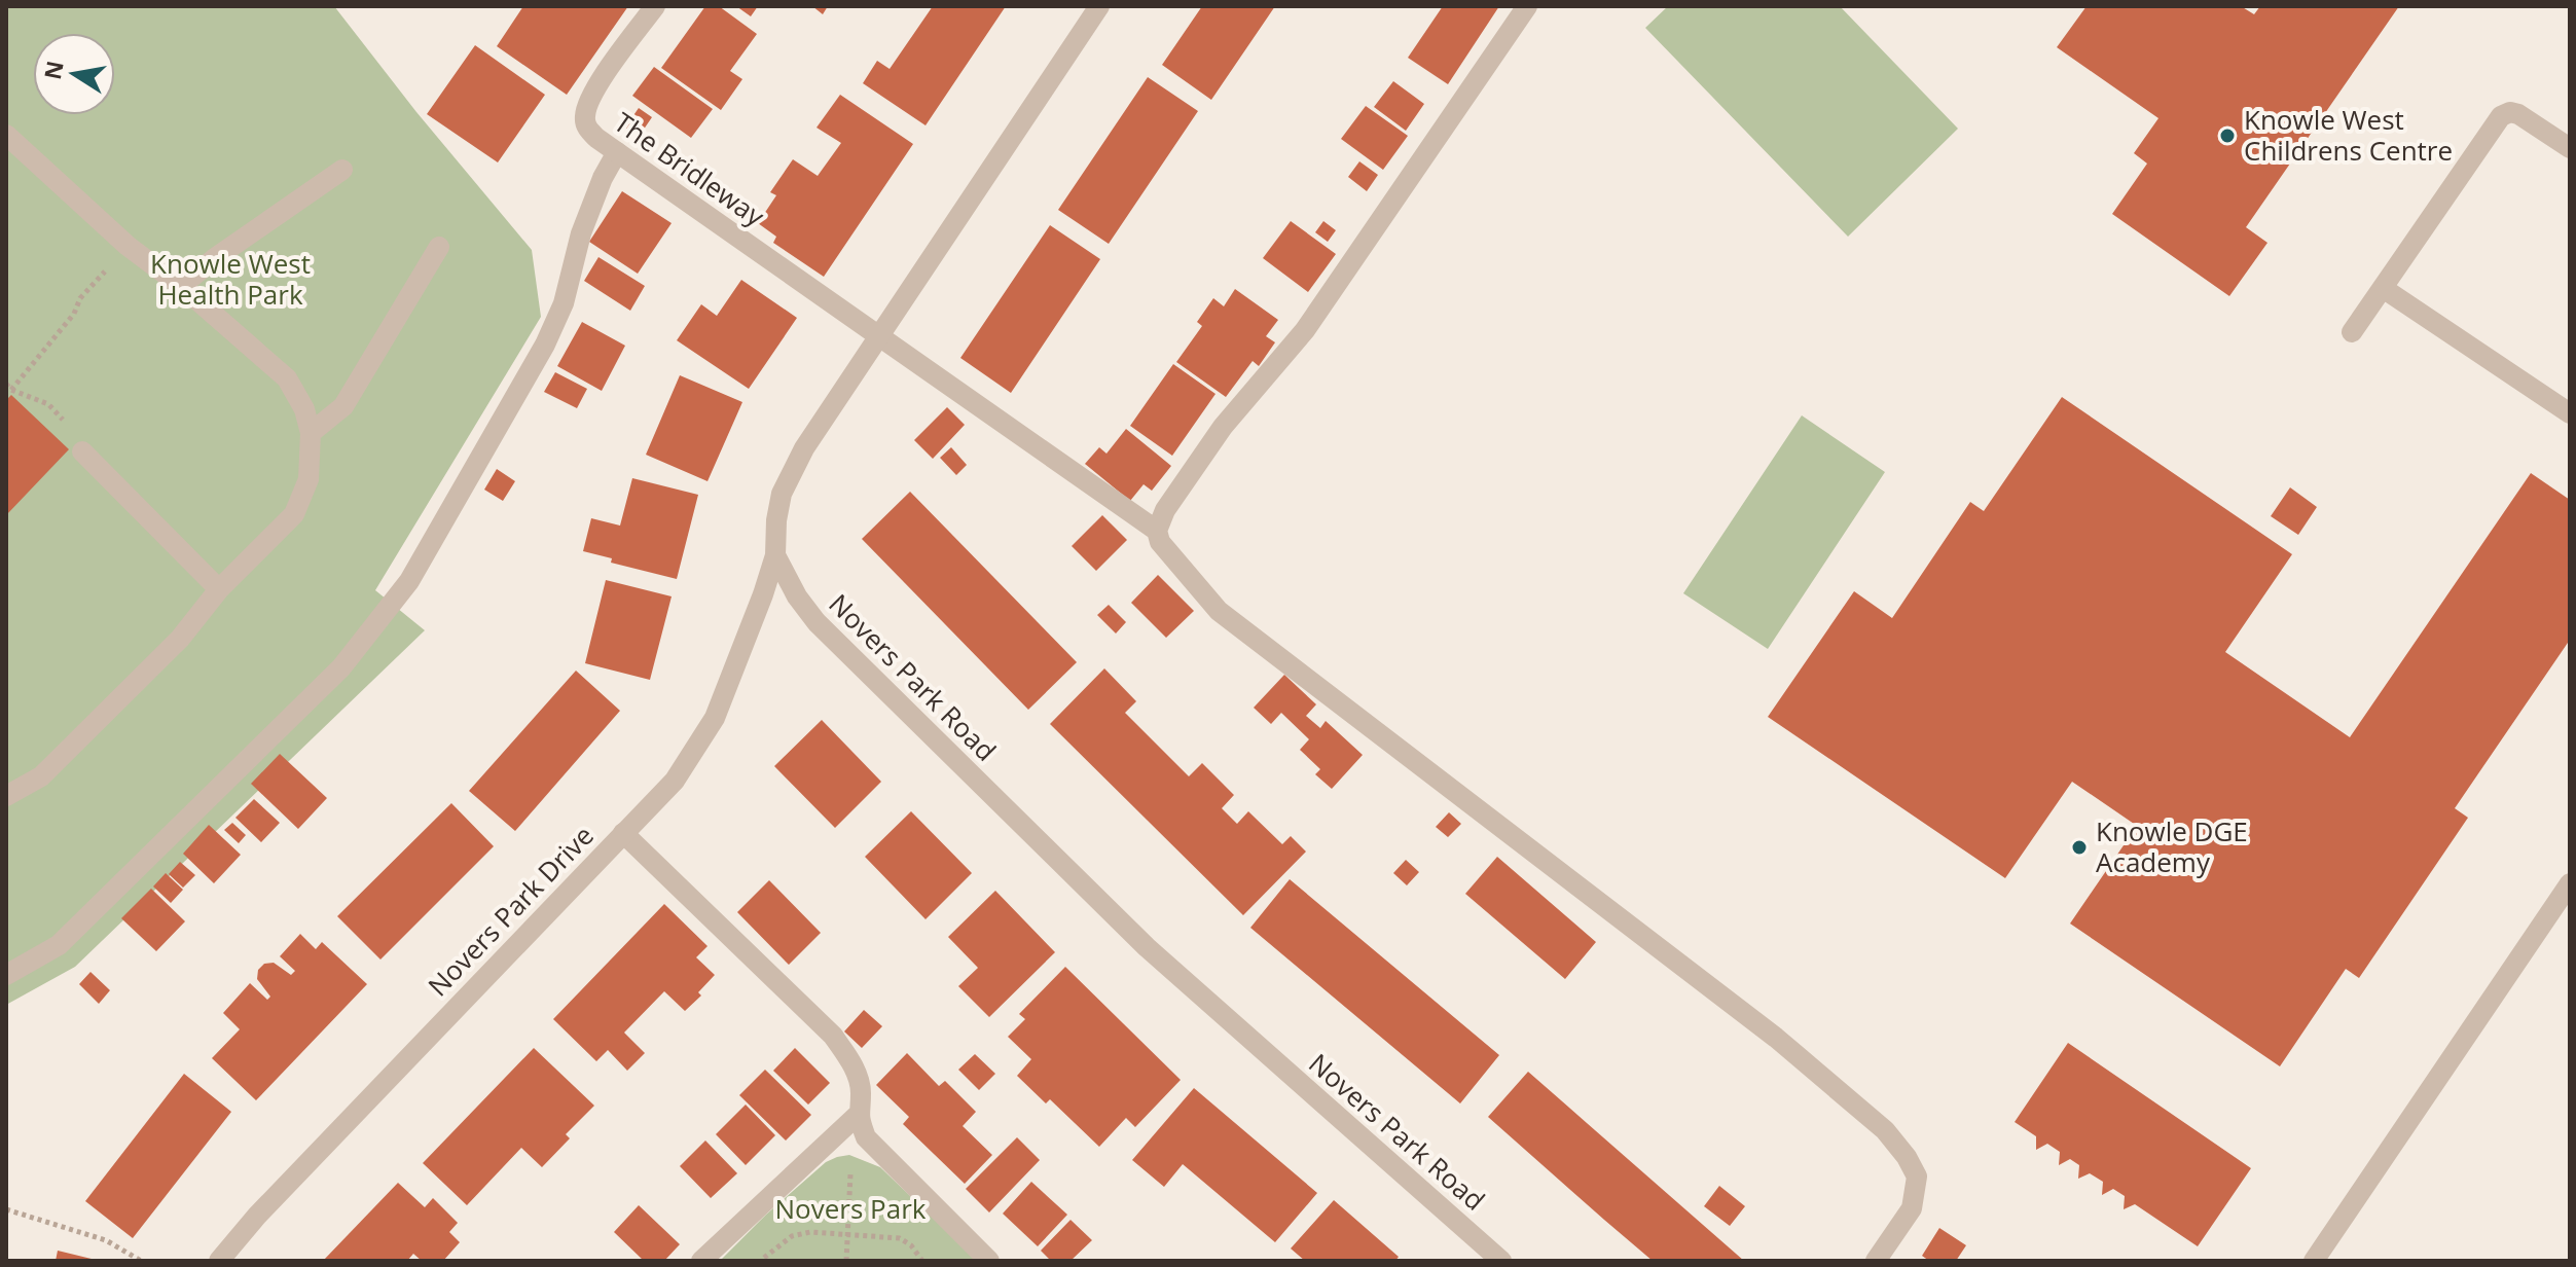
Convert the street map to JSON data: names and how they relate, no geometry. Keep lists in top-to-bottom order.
{
  "streets": {
    "street": ["The Bridleway", "Novers Park Road", "Novers Park Drive"]
  },
  "crossings": [
    ["Novers Park Road", "Novers Park Drive"]
  ],
  "parks": ["Knowle West Health Park", "Novers Park"],
  "places": ["Knowle West Childrens Centre", "Knowle DGE Academy"],
  "north": "left"
}
